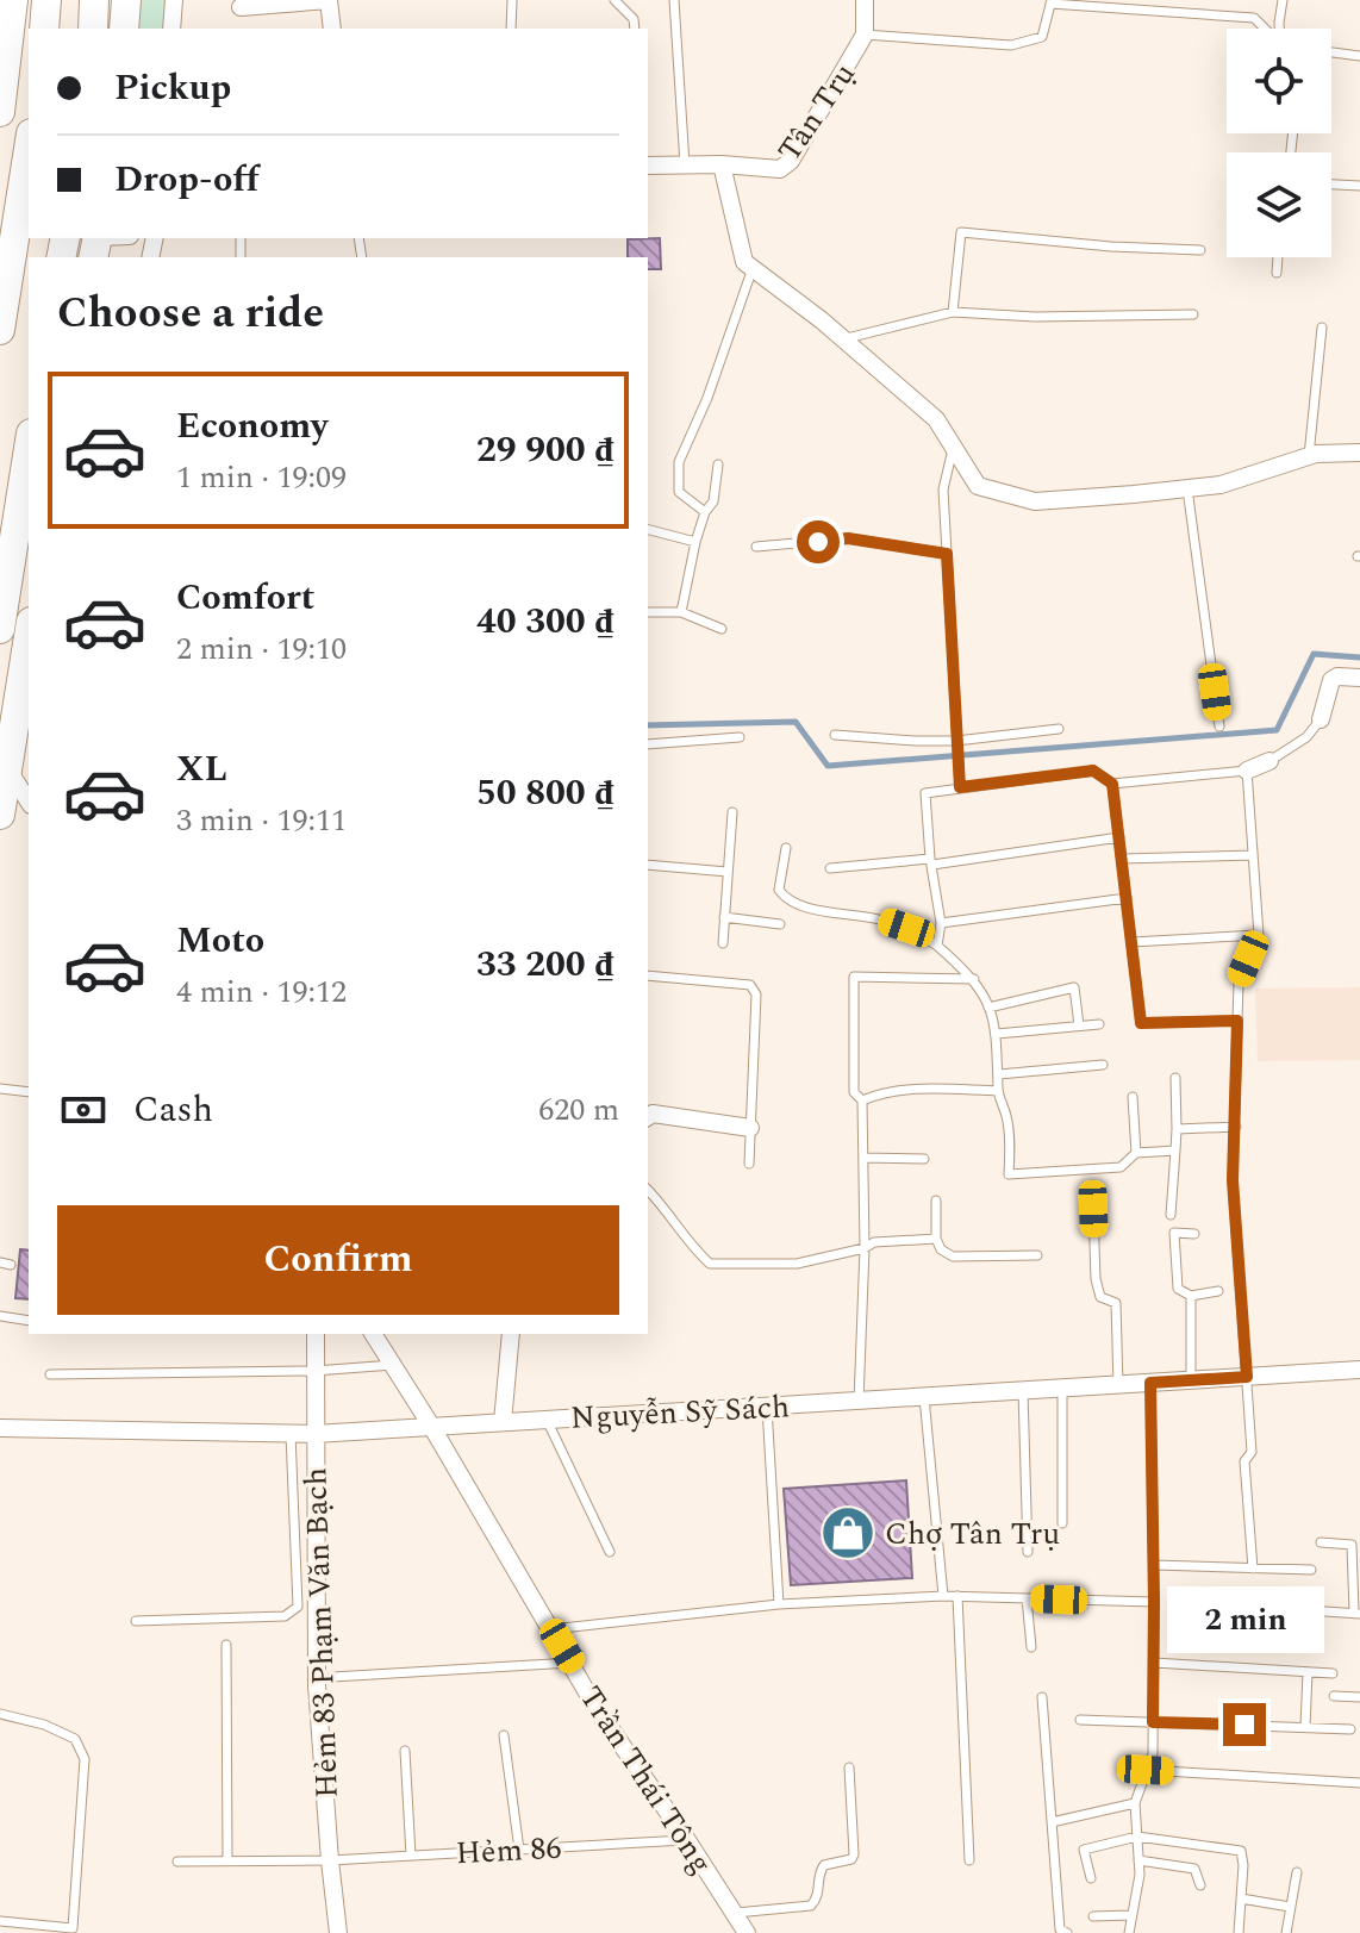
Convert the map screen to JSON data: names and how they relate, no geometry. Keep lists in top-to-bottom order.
{
  "streets": {
    "street": [
      "Tân Trụ",
      "Nguyễn Sỹ Sách",
      "Hẻm 83 Phạm Văn Bạch",
      "Trần Thái Tông"
    ],
    "lane": ["Hẻm 86"]
  },
  "crossings": [
    ["Nguyễn Sỹ Sách", "Hẻm 83 Phạm Văn Bạch"],
    ["Nguyễn Sỹ Sách", "Trần Thái Tông"],
    ["Hẻm 83 Phạm Văn Bạch", "Hẻm 86"],
    ["Trần Thái Tông", "Hẻm 86"]
  ],
  "places": {
    "shop": ["Chợ Tân Trụ"]
  },
  "page": {
    "banner": ["Pickup", "Drop-off"],
    "heading": "Choose a ride",
    "list": [
      {
        "name": "Economy",
        "note": "1 min · 19:09",
        "value": "29 900 ₫"
      },
      {
        "name": "Comfort",
        "note": "2 min · 19:10",
        "value": "40 300 ₫"
      },
      {
        "name": "XL",
        "note": "3 min · 19:11",
        "value": "50 800 ₫"
      },
      {
        "name": "Moto",
        "note": "4 min · 19:12",
        "value": "33 200 ₫"
      }
    ],
    "pay": ["Cash", "620 m"],
    "buttons": "Confirm",
    "bubble": "2 min"
  }
}
